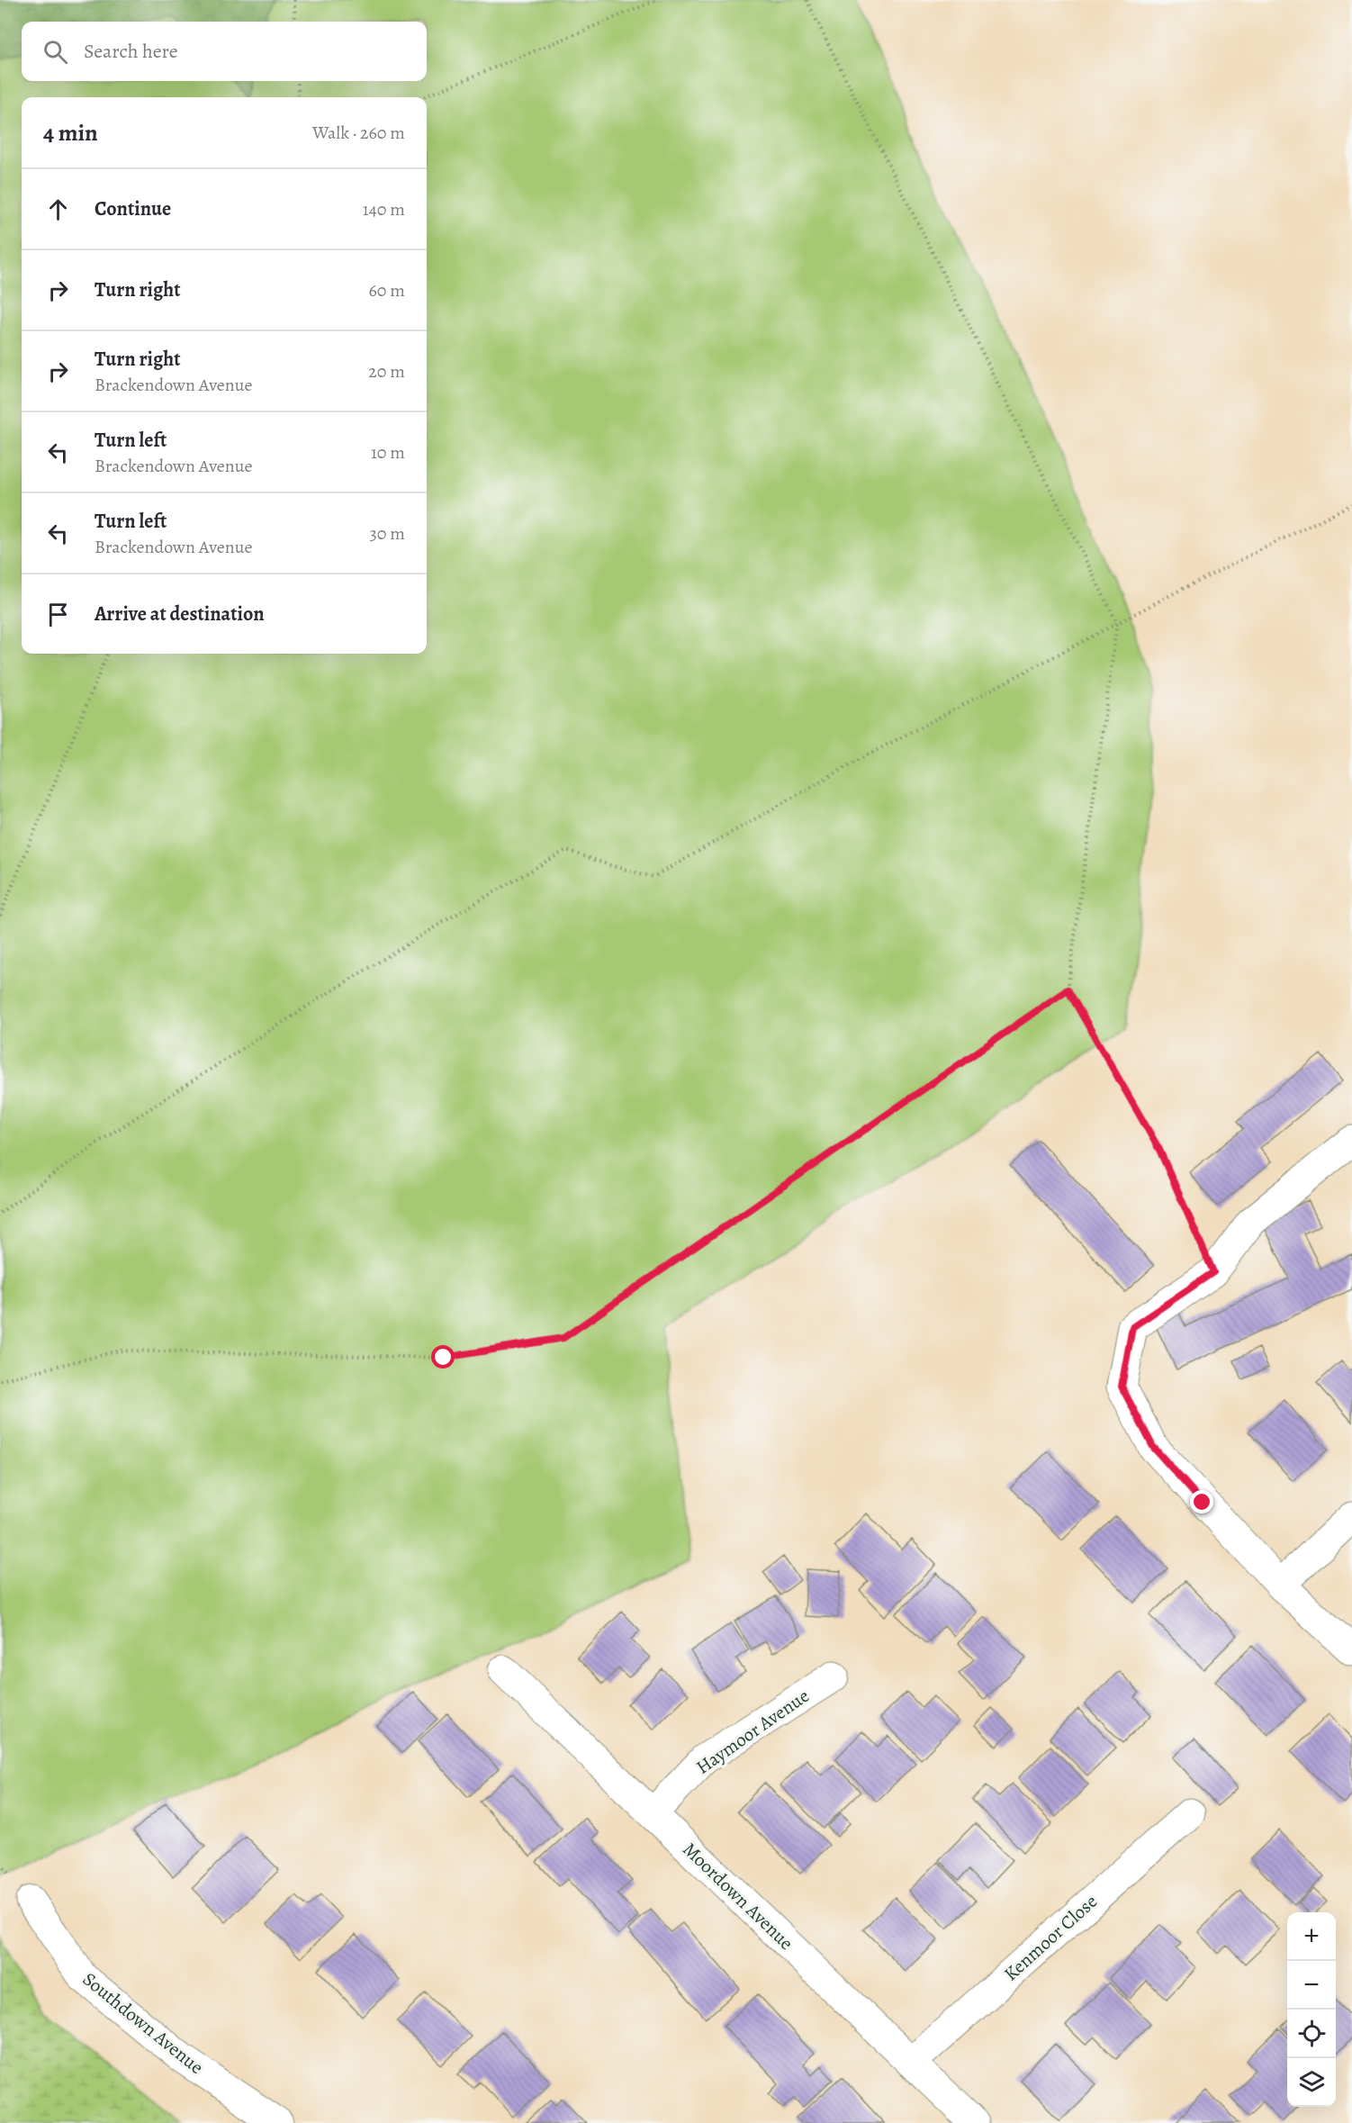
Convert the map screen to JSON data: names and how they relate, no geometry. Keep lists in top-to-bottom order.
{
  "streets": {
    "street": [
      "Haymoor Avenue",
      "Moordown Avenue",
      "Kenmoor Close",
      "Southdown Avenue"
    ]
  },
  "crossings": [
    ["Haymoor Avenue", "Moordown Avenue"],
    ["Moordown Avenue", "Kenmoor Close"]
  ],
  "page": {
    "search": "Search here",
    "heading": ["4 min", "Walk · 260 m"],
    "list": [
      ["Continue", "140 m"],
      ["Turn right", "60 m"],
      ["Turn right", "Brackendown Avenue", "20 m"],
      ["Turn left", "Brackendown Avenue", "10 m"],
      ["Turn left", "Brackendown Avenue", "30 m"],
      "Arrive at destination"
    ],
    "map_buttons": ["+", "−"]
  }
}
